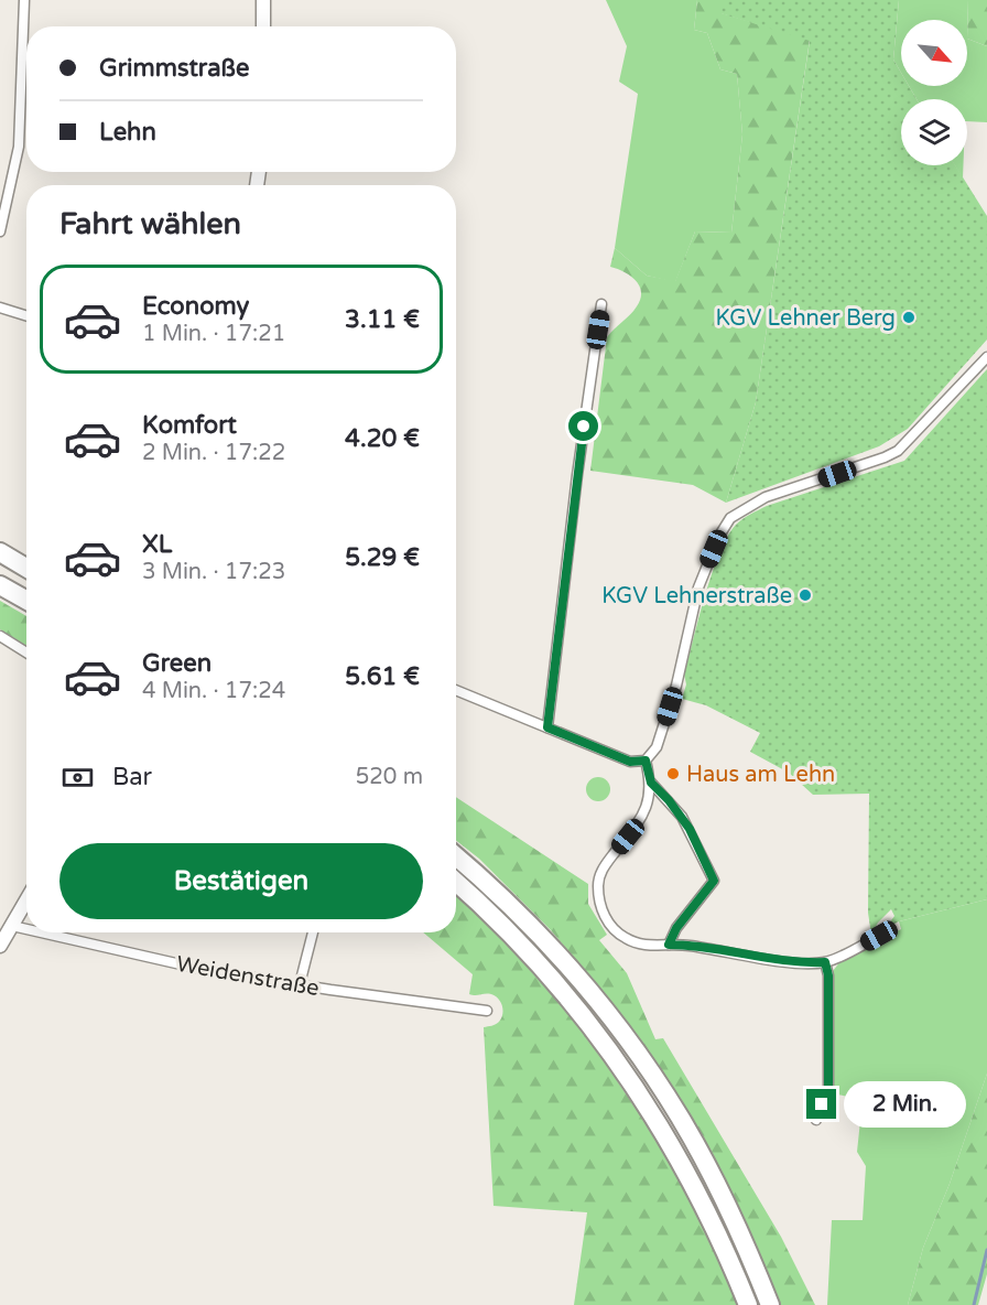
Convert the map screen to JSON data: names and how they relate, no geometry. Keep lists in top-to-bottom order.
{
  "streets": {
    "street": ["Weidenstraße"]
  },
  "places": ["KGV Lehner Berg", "KGV Lehnerstraße", "Haus am Lehn"],
  "north": "bottom right",
  "page": {
    "banner": ["Grimmstraße", "Lehn"],
    "heading": "Fahrt wählen",
    "list": [
      {
        "name": "Economy",
        "note": "1 Min. · 17:21",
        "value": "3.11 €"
      },
      {
        "name": "Komfort",
        "note": "2 Min. · 17:22",
        "value": "4.20 €"
      },
      {
        "name": "XL",
        "note": "3 Min. · 17:23",
        "value": "5.29 €"
      },
      {
        "name": "Green",
        "note": "4 Min. · 17:24",
        "value": "5.61 €"
      }
    ],
    "pay": ["Bar", "520 m"],
    "buttons": "Bestätigen",
    "bubble": "2 Min."
  }
}
